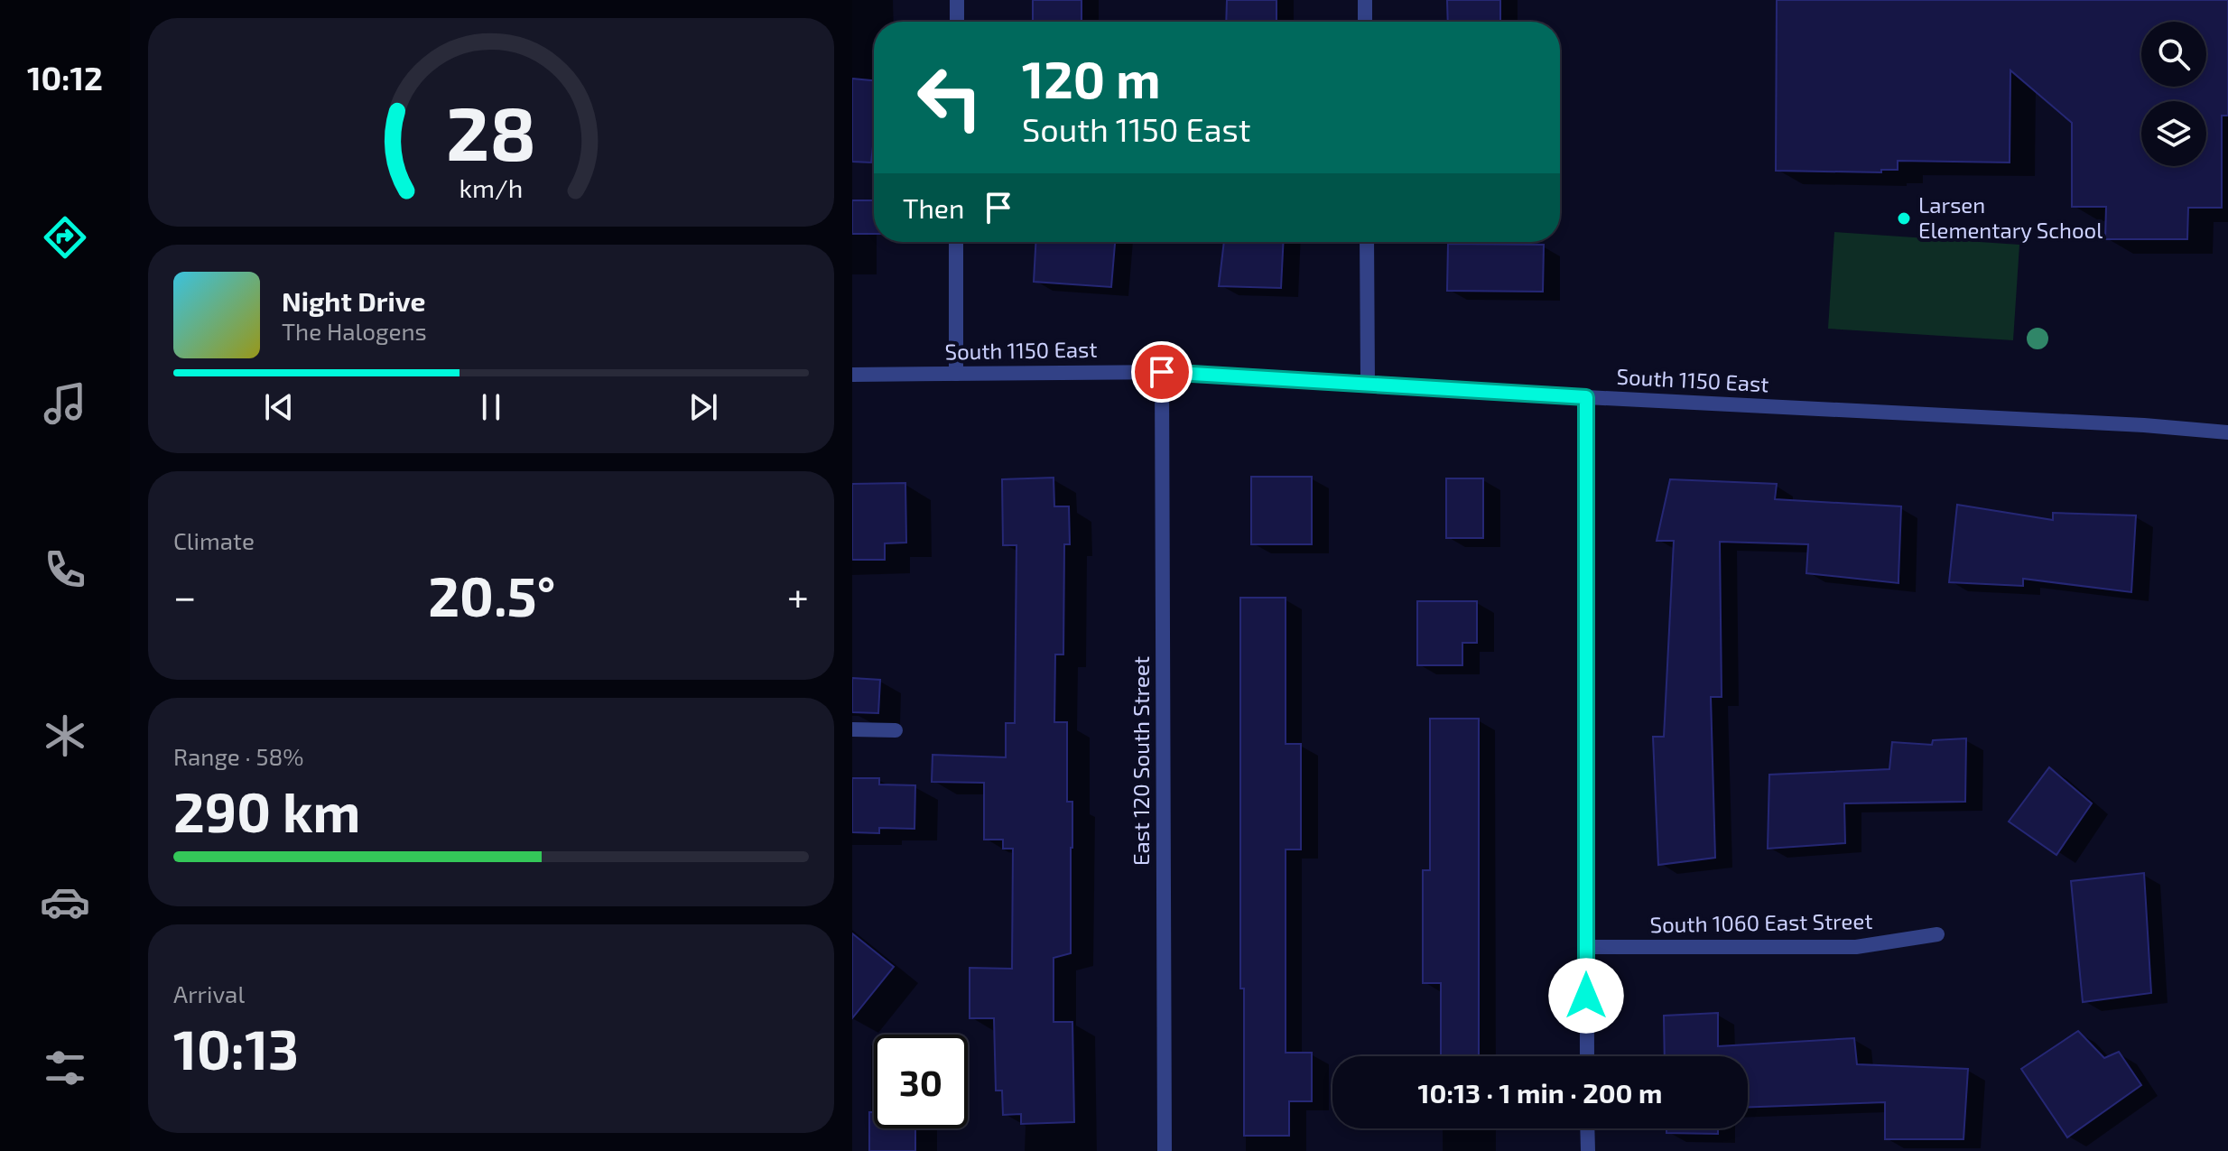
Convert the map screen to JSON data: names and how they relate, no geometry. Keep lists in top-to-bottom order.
{
  "streets": {
    "street": ["South 1150 East", "East 120 South Street", "South 1060 East Street"]
  },
  "crossings": [
    ["South 1150 East", "East 120 South Street"]
  ],
  "places": ["Larsen Elementary School"],
  "page": {
    "tabs": "10:12",
    "turn": ["120 m", "South 1150 East"],
    "then": "Then",
    "song": ["Night Drive", "The Halogens"],
    "tile": [
      "Climate",
      ["Range · 58%", "290 km"],
      ["Arrival", "10:13"]
    ],
    "heat": ["−", "20.5°", "+"],
    "limit": "30",
    "trip": "10:13 · 1 min · 200 m",
    "gauge": ["28", "km/h"]
  }
}
